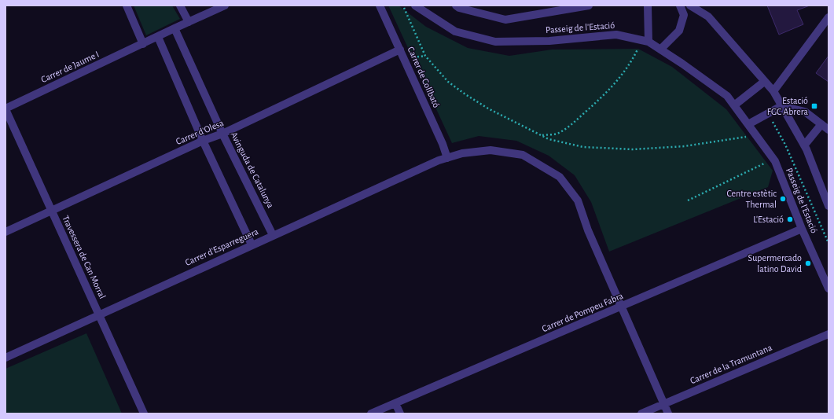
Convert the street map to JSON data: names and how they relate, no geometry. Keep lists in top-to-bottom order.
{
  "streets": {
    "street": [
      "Passeig de l'Estació",
      "Carrer de Jaume I",
      "Carrer de Collbató",
      "Carrer d'Olesa",
      "Avinguda de Catalunya",
      "Carrer d'Esparreguera",
      "Travessera de Can Morral",
      "Carrer de Pompeu Fabra",
      "Carrer de la Tramuntana"
    ]
  },
  "crossings": [
    ["Passeig de l'Estació", "Carrer de Pompeu Fabra"],
    ["Carrer de Jaume I", "Avinguda de Catalunya"],
    ["Carrer de Jaume I", "Travessera de Can Morral"],
    ["Carrer de Collbató", "Carrer d'Olesa"],
    ["Carrer de Collbató", "Carrer d'Esparreguera"],
    ["Carrer d'Olesa", "Avinguda de Catalunya"],
    ["Carrer d'Olesa", "Travessera de Can Morral"],
    ["Avinguda de Catalunya", "Carrer d'Esparreguera"],
    ["Carrer d'Esparreguera", "Travessera de Can Morral"],
    ["Carrer d'Esparreguera", "Carrer de Pompeu Fabra"],
    ["Carrer d'Esparreguera", "Carrer de la Tramuntana"]
  ],
  "places": {
    "transit": ["Estació FGC Abrera"],
    "other": ["Centre estètic Thermal", "L'Estació", "Supermercado latino David"]
  }
}
